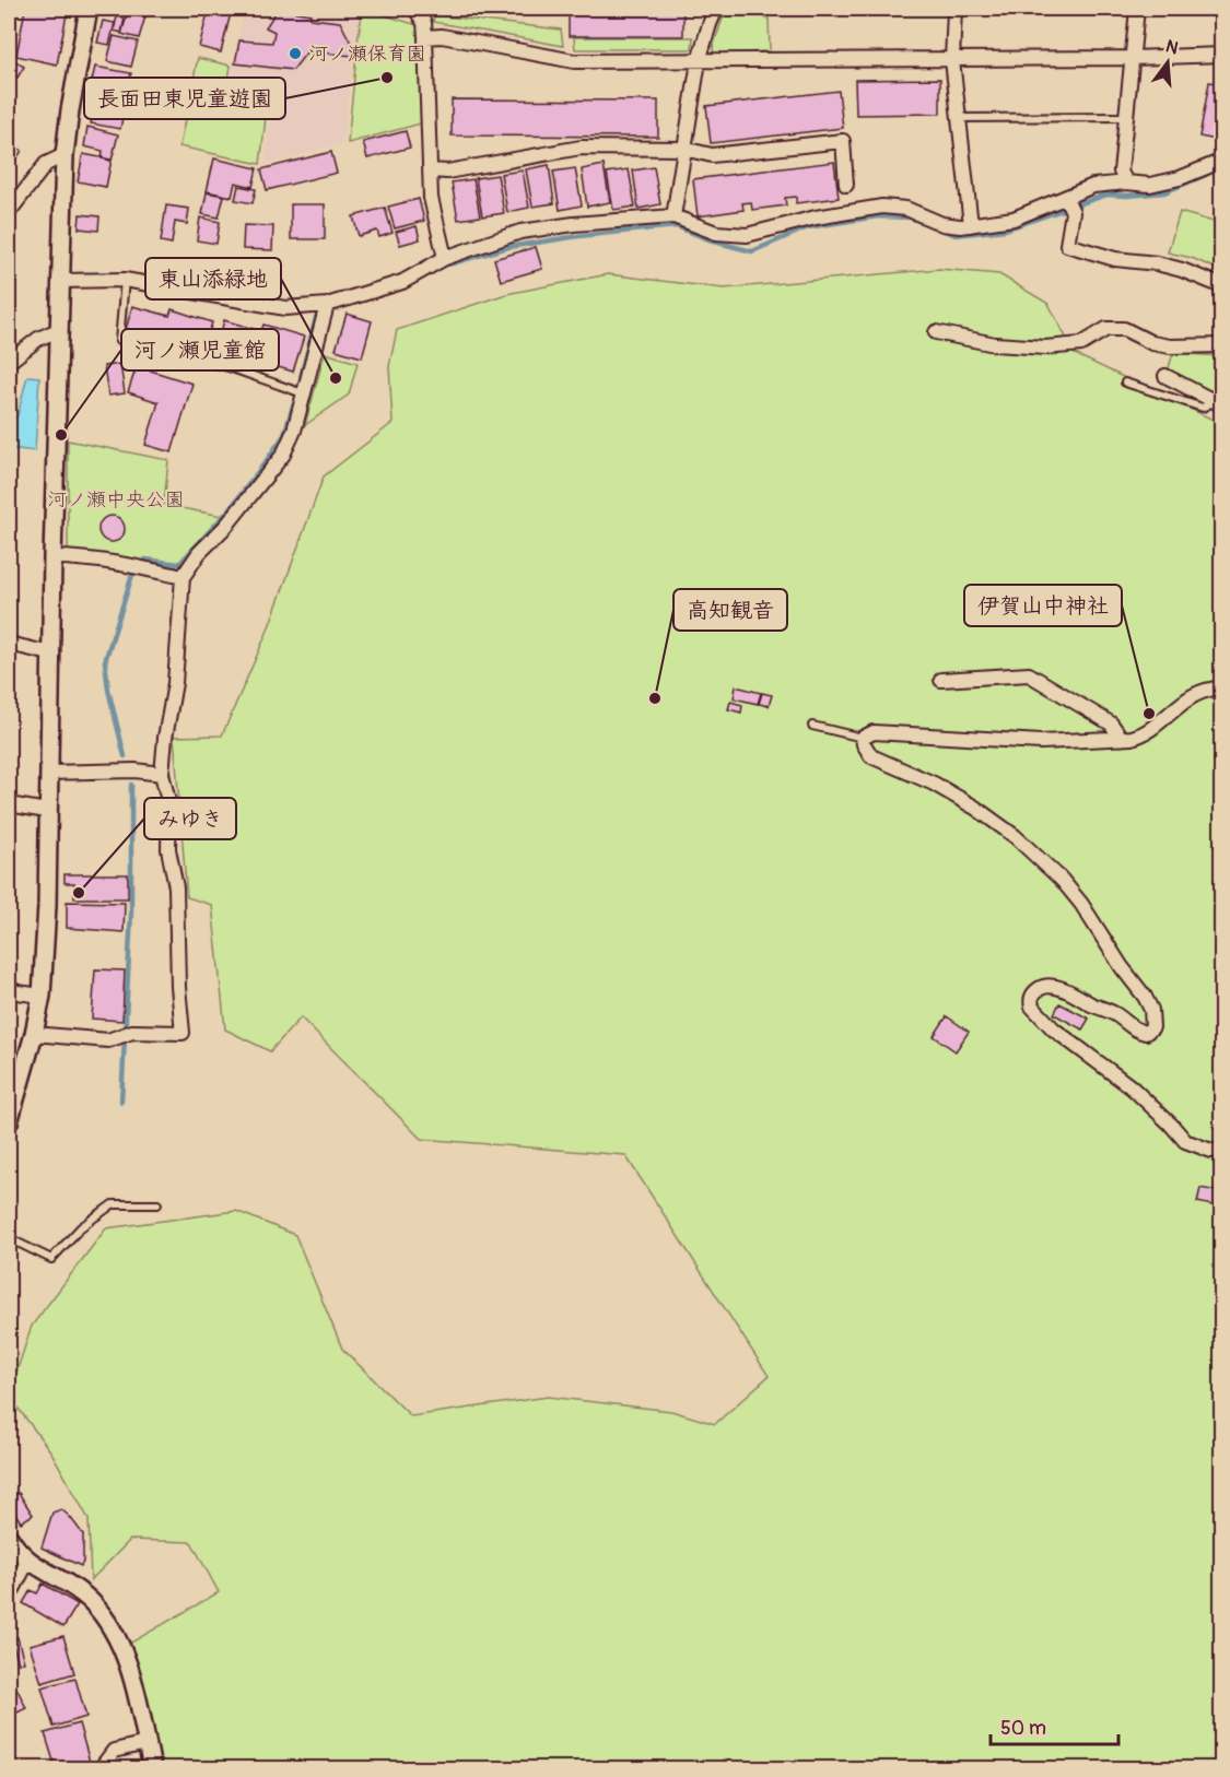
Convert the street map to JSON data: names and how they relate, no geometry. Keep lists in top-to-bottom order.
{
  "parks": ["河ノ瀬中央公園"],
  "places": [
    "河ノ瀬保育園",
    "長面田東児童遊園",
    "東山添緑地",
    "河ノ瀬児童館",
    "高知観音",
    "伊賀山中神社",
    "みゆき"
  ],
  "scale_bar": "50 m",
  "north": "top"
}
